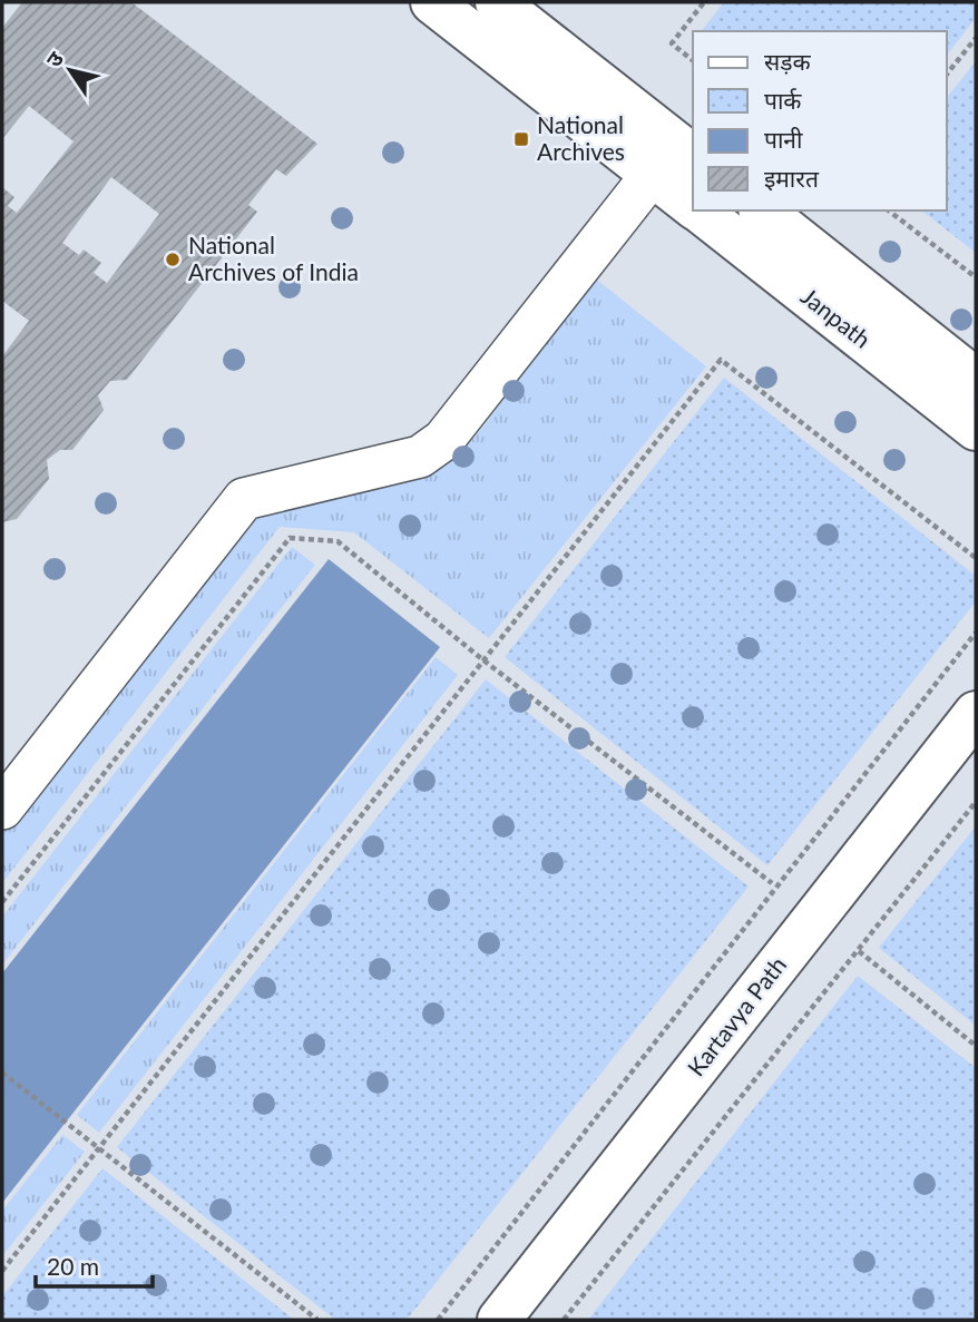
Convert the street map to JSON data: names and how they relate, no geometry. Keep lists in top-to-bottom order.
{
  "streets": {
    "main road": ["Janpath", "Kartavya Path"]
  },
  "places": {
    "transit": ["National Archives"],
    "other": ["National Archives of India"]
  },
  "legend": [
    "सड़क",
    "पार्क",
    "पानी",
    "इमारत"
  ],
  "scale_bar": "20 m",
  "north": "top left"
}
